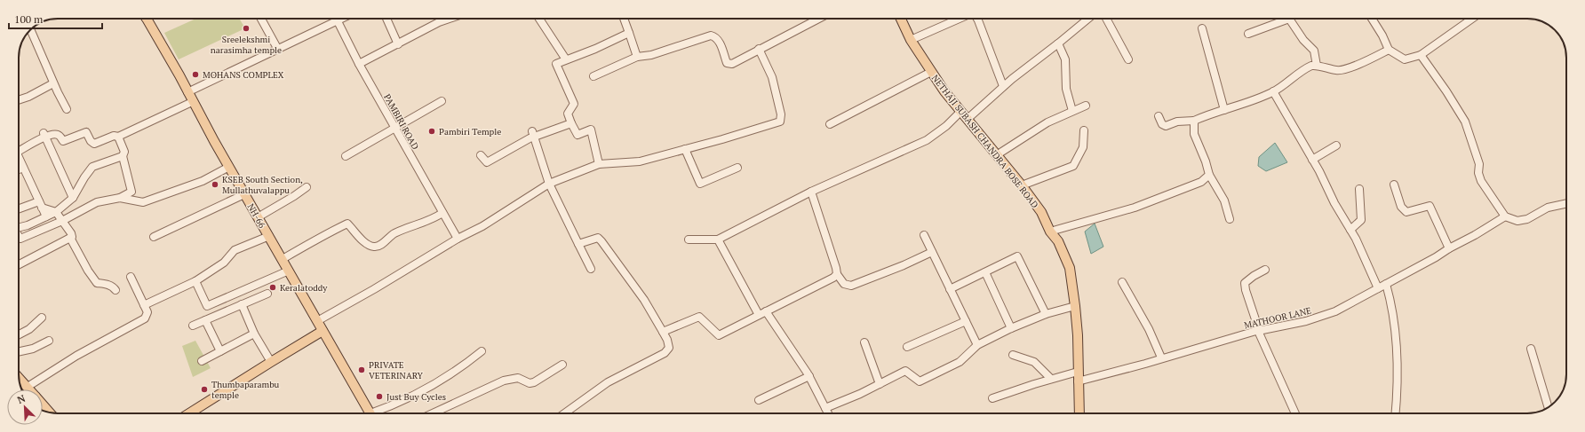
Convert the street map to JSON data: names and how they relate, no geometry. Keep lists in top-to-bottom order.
{
  "streets": {
    "main road": ["NETHAJI SUBASH CHANDRA BOSE ROAD", "NH-66"],
    "street": ["PAMBIRI ROAD", "MATHOOR LANE"]
  },
  "crossings": [
    ["NETHAJI SUBASH CHANDRA BOSE ROAD", "MATHOOR LANE"]
  ],
  "places": [
    "Sreelekshmi narasimha temple",
    "MOHANS COMPLEX",
    "Pambiri Temple",
    "KSEB South Section, Mullathuvalappu",
    "Keralatoddy",
    "PRIVATE VETERINARY",
    "Thumbaparambu temple",
    "Just Buy Cycles"
  ],
  "scale_bar": "100 m",
  "north": "top left"
}
